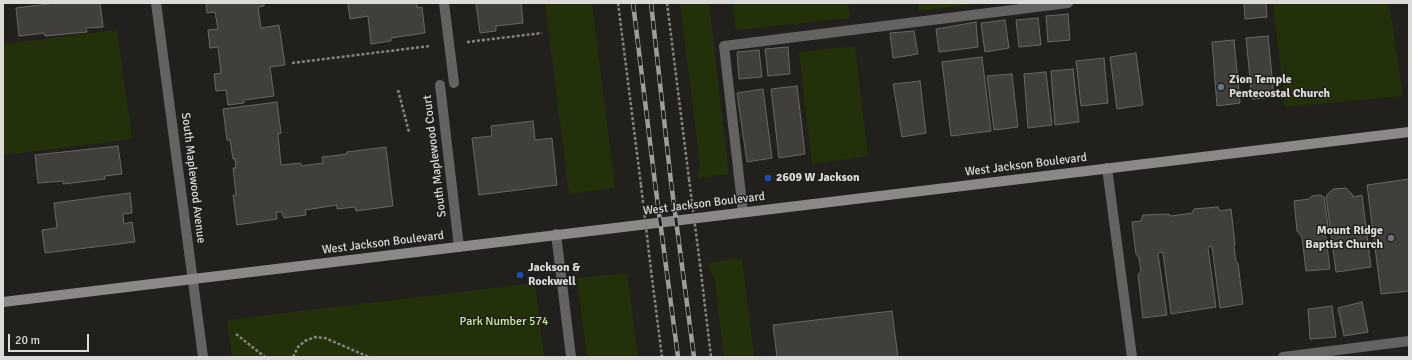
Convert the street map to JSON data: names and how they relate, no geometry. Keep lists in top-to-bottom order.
{
  "streets": {
    "street": ["South Maplewood Court", "West Jackson Boulevard", "South Maplewood Avenue"]
  },
  "crossings": [
    ["South Maplewood Court", "West Jackson Boulevard"],
    ["West Jackson Boulevard", "South Maplewood Avenue"]
  ],
  "parks": ["Park Number 574"],
  "places": [
    "Zion Temple Pentecostal Church",
    "2609 W Jackson",
    "Mount Ridge Baptist Church",
    "Jackson & Rockwell"
  ],
  "scale_bar": "20 m"
}
